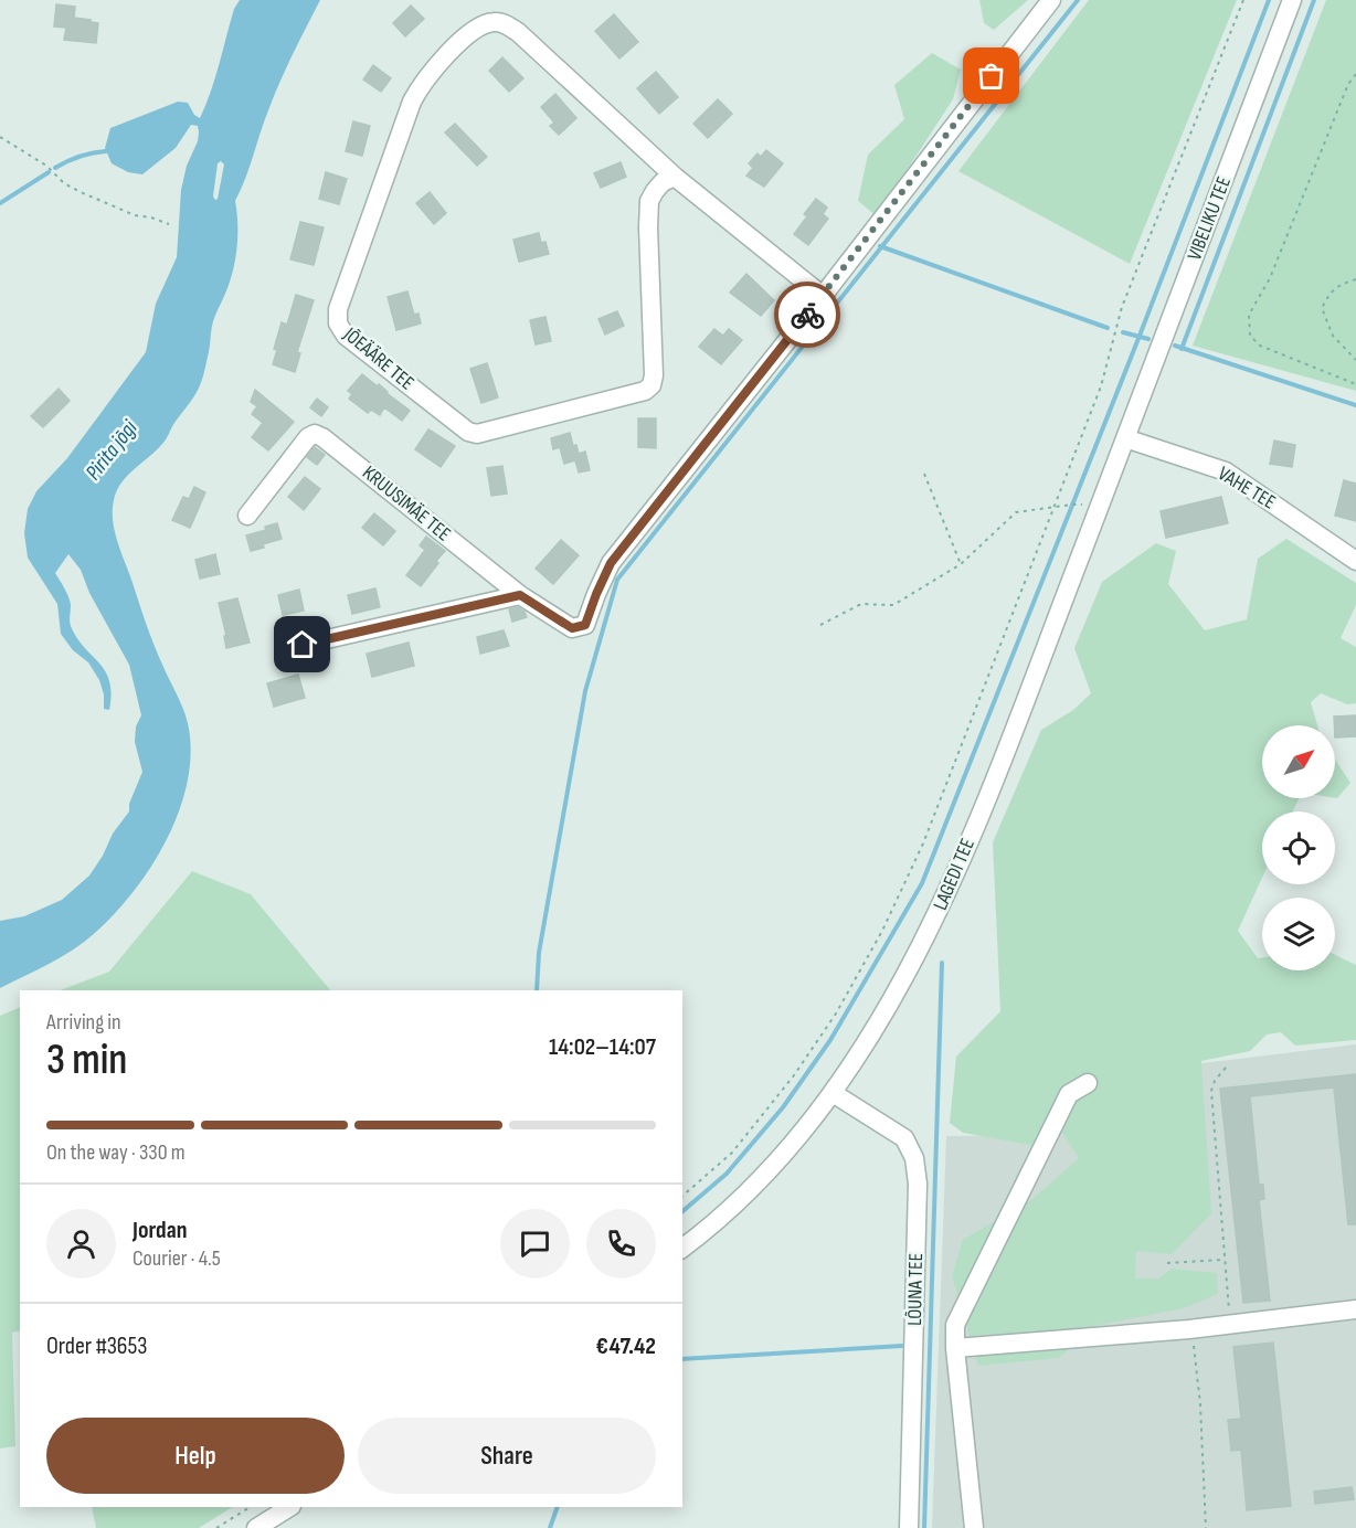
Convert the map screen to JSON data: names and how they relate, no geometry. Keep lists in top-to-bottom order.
{
  "streets": {
    "street": [
      "VIBELIKU TEE",
      "JÕEÄÄRE TEE",
      "VAHE TEE",
      "KRUUSIMÄE TEE",
      "LAGEDI TEE",
      "LÕUNA TEE"
    ]
  },
  "crossings": [
    ["VIBELIKU TEE", "VAHE TEE"],
    ["VIBELIKU TEE", "LAGEDI TEE"],
    ["JÕEÄÄRE TEE", "KRUUSIMÄE TEE"],
    ["VAHE TEE", "LAGEDI TEE"],
    ["LAGEDI TEE", "LÕUNA TEE"]
  ],
  "water": ["Pirita jõgi"],
  "north": "top right",
  "page": {
    "heading": ["3 min", "Arriving in", "14:02–14:07"],
    "panel": [
      "Jordan",
      "Courier · 4.5",
      "Order #3653",
      "€47.42"
    ],
    "bar": "On the way · 330 m",
    "buttons": ["Help", "Share"]
  }
}
